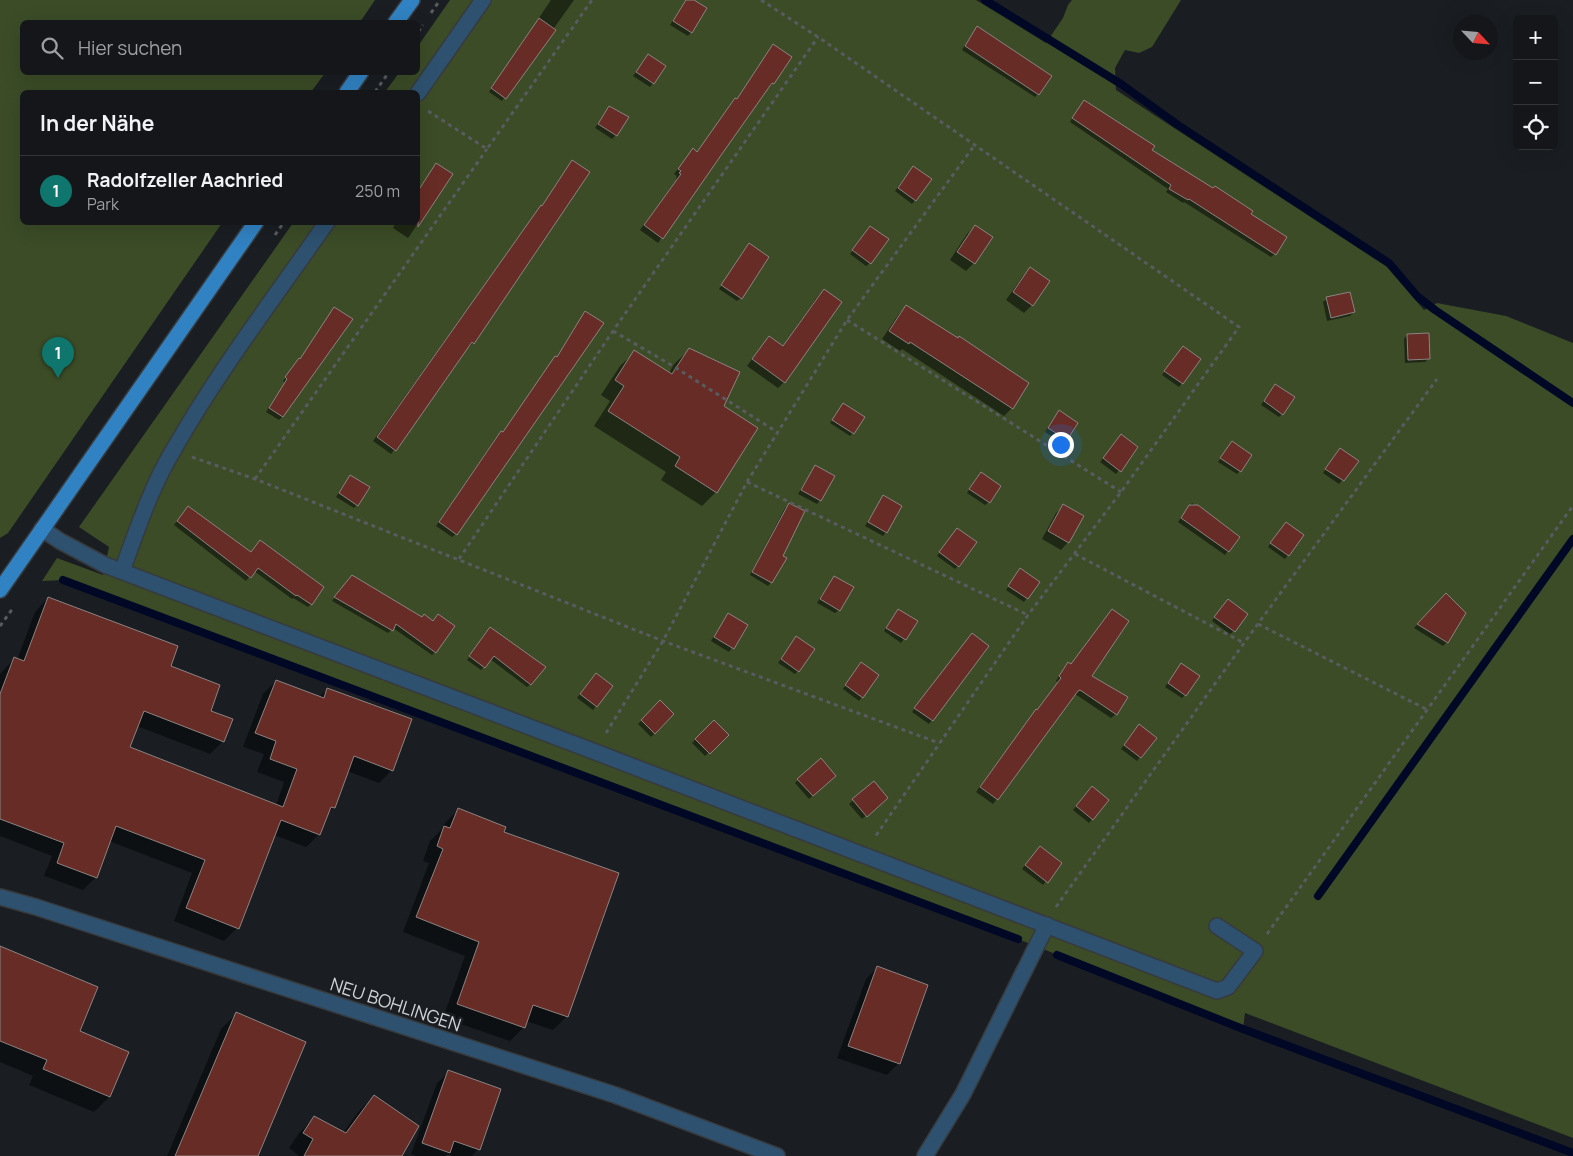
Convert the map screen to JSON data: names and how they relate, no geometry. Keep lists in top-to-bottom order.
{
  "streets": {
    "street": ["NEU BOHLINGEN"]
  },
  "north": "bottom right",
  "page": {
    "map_buttons": ["+", "−"],
    "search": "Hier suchen",
    "heading": "In der Nähe",
    "list": [
      {
        "mark": "1",
        "name": "Radolfzeller Aachried",
        "note": "Park",
        "value": "250 m"
      }
    ],
    "pins": "1"
  }
}
